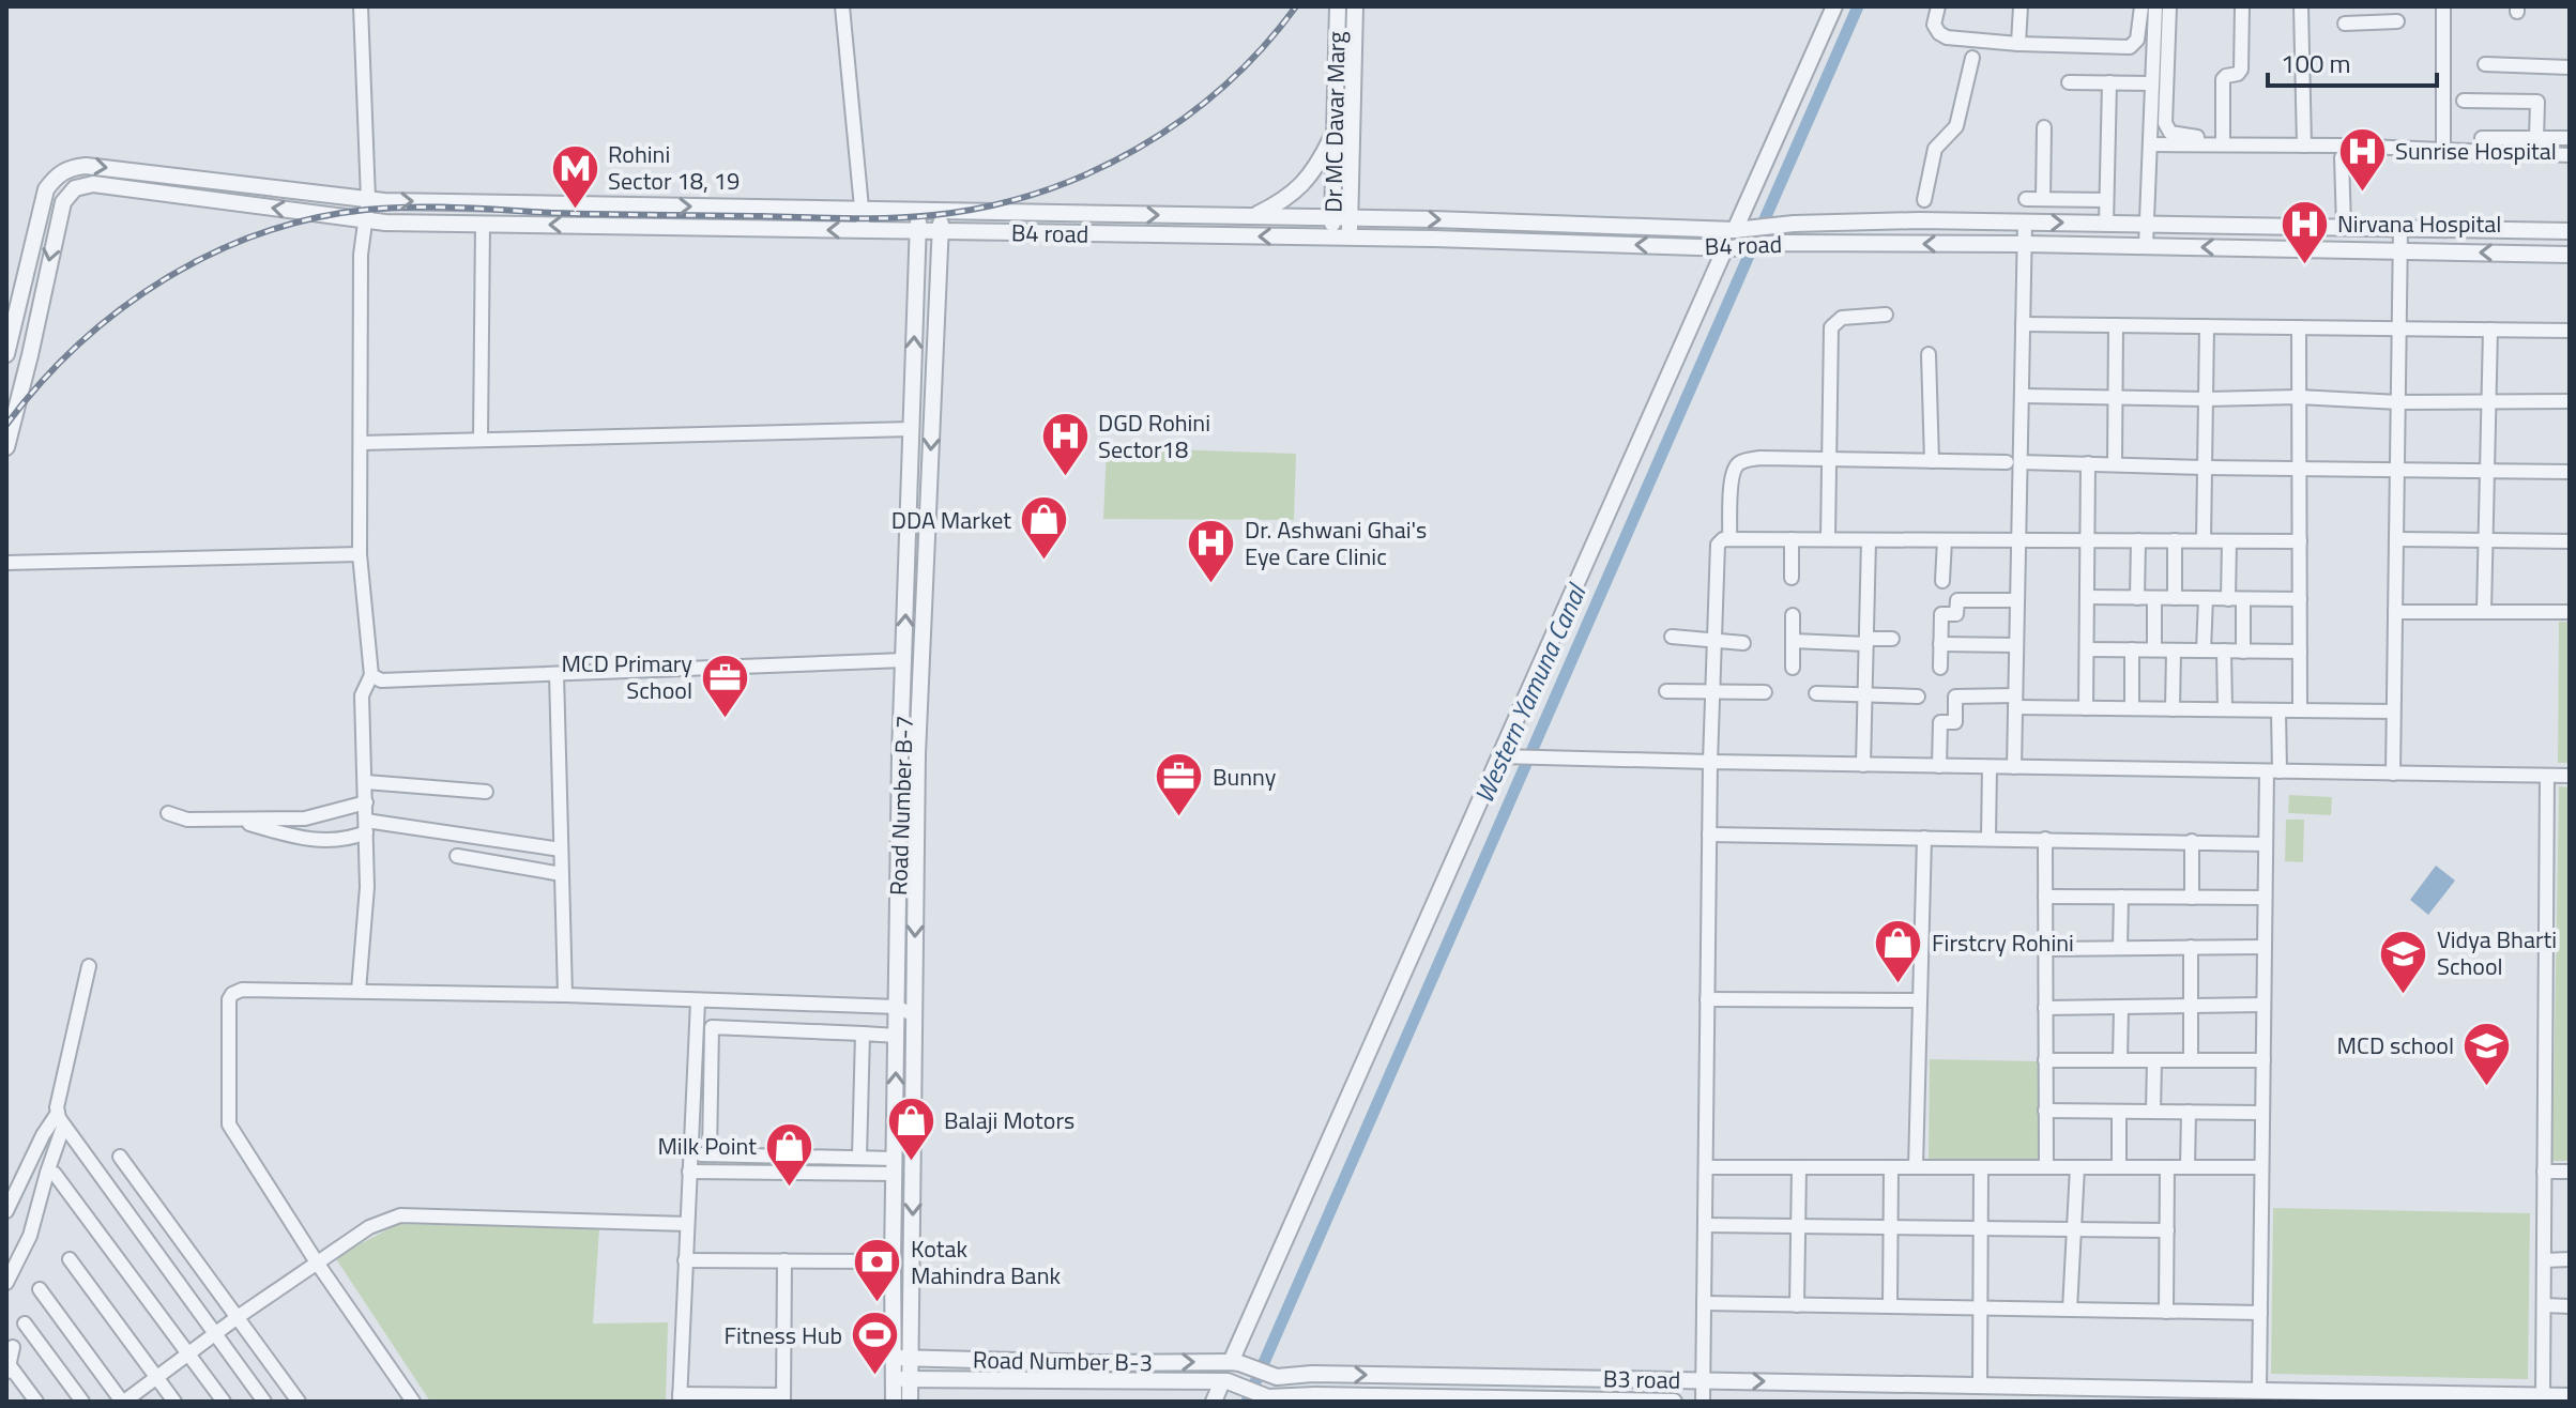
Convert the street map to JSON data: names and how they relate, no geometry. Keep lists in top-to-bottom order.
{
  "streets": {
    "street": [
      "Dr MC Davar Marg",
      "B4 road",
      "Road Number B-7",
      "Road Number B-3",
      "B3 road"
    ]
  },
  "crossings": [
    ["Dr MC Davar Marg", "B4 road"],
    ["B4 road", "Road Number B-7"],
    ["Road Number B-7", "Road Number B-3"],
    ["Road Number B-3", "B3 road"]
  ],
  "water": ["Western Yamuna Canal"],
  "places": {
    "hospital": [
      "Sunrise Hospital",
      "Nirvana Hospital",
      "DGD Rohini Sector18",
      "Dr. Ashwani Ghai's Eye Care Clinic"
    ],
    "metro station": ["Rohini Sector 18, 19"],
    "shop": [
      "DDA Market",
      "Firstcry Rohini",
      "Balaji Motors",
      "Milk Point"
    ],
    "office": ["MCD Primary School", "Bunny"],
    "school or university": ["Vidya Bharti School", "MCD school"],
    "bank": ["Kotak Mahindra Bank"],
    "sports": ["Fitness Hub"]
  },
  "scale_bar": "100 m"
}
